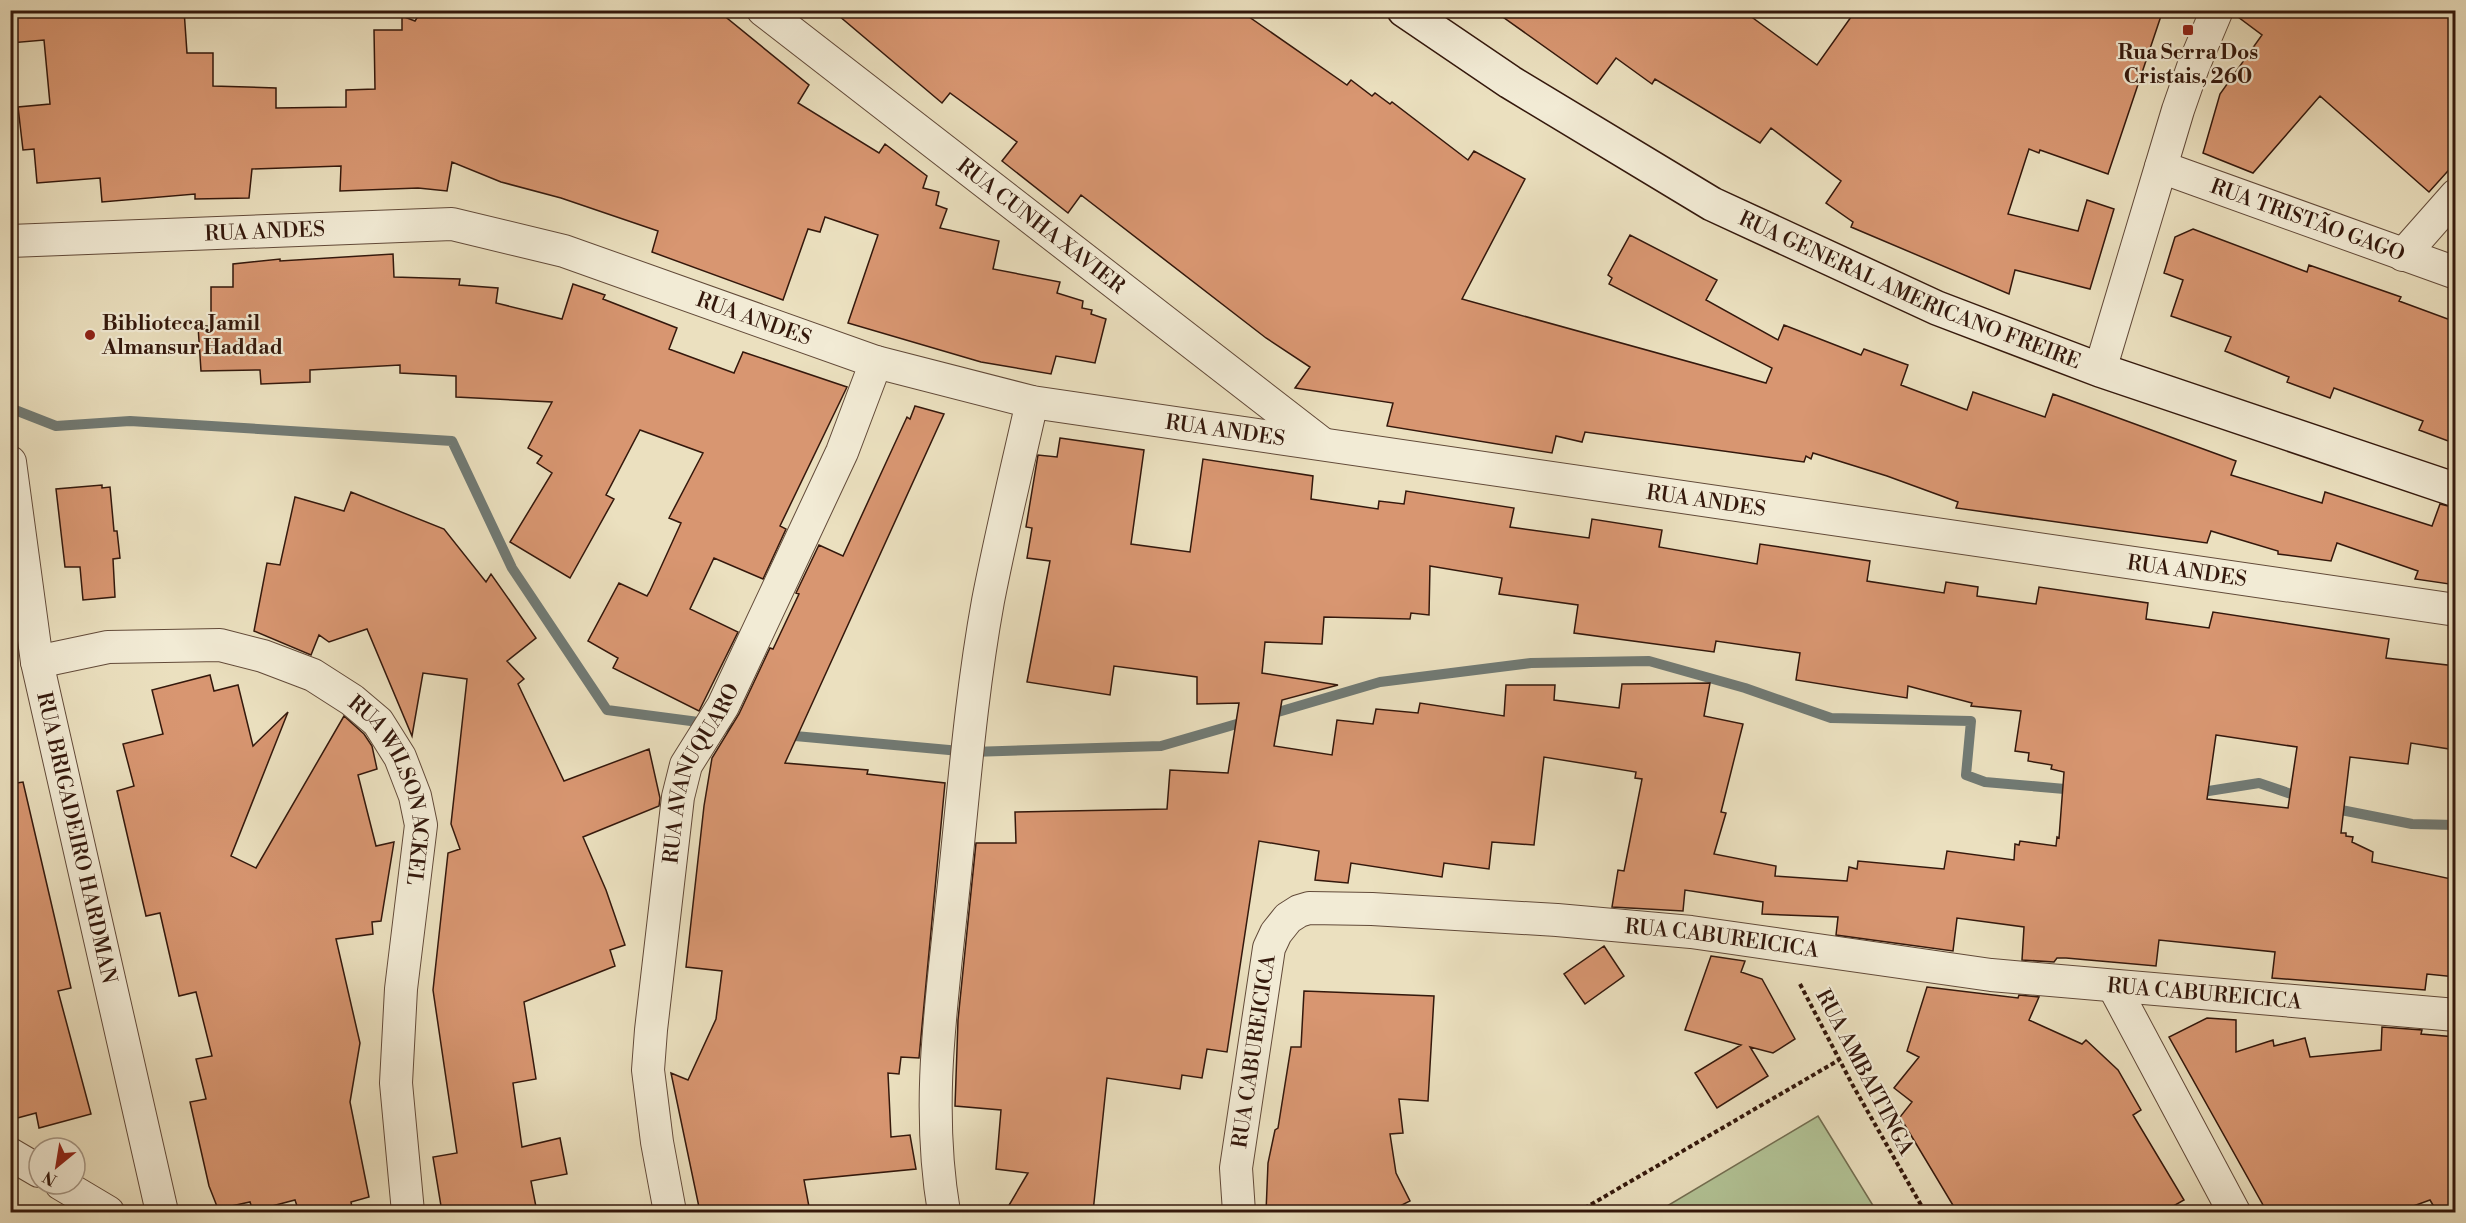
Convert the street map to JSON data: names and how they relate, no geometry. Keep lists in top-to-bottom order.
{
  "streets": {
    "main road": ["RUA GENERAL AMERICANO FREIRE"],
    "street": [
      "RUA TRISTÃO GAGO",
      "RUA CUNHA XAVIER",
      "RUA ANDES",
      "RUA AVANUQUARO",
      "RUA WILSON ACKEL",
      "RUA BRIGADEIRO HARDMAN",
      "RUA CABUREICICA"
    ],
    "path": ["RUA AMBAITINGA"]
  },
  "crossings": [
    ["RUA CUNHA XAVIER", "RUA ANDES"],
    ["RUA ANDES", "RUA AVANUQUARO"],
    ["RUA WILSON ACKEL", "RUA BRIGADEIRO HARDMAN"],
    ["RUA CABUREICICA", "RUA AMBAITINGA"]
  ],
  "places": {
    "transit": ["Rua Serra Dos Cristais, 260"],
    "other": ["Biblioteca Jamil Almansur Haddad"]
  },
  "north": "bottom left"
}
